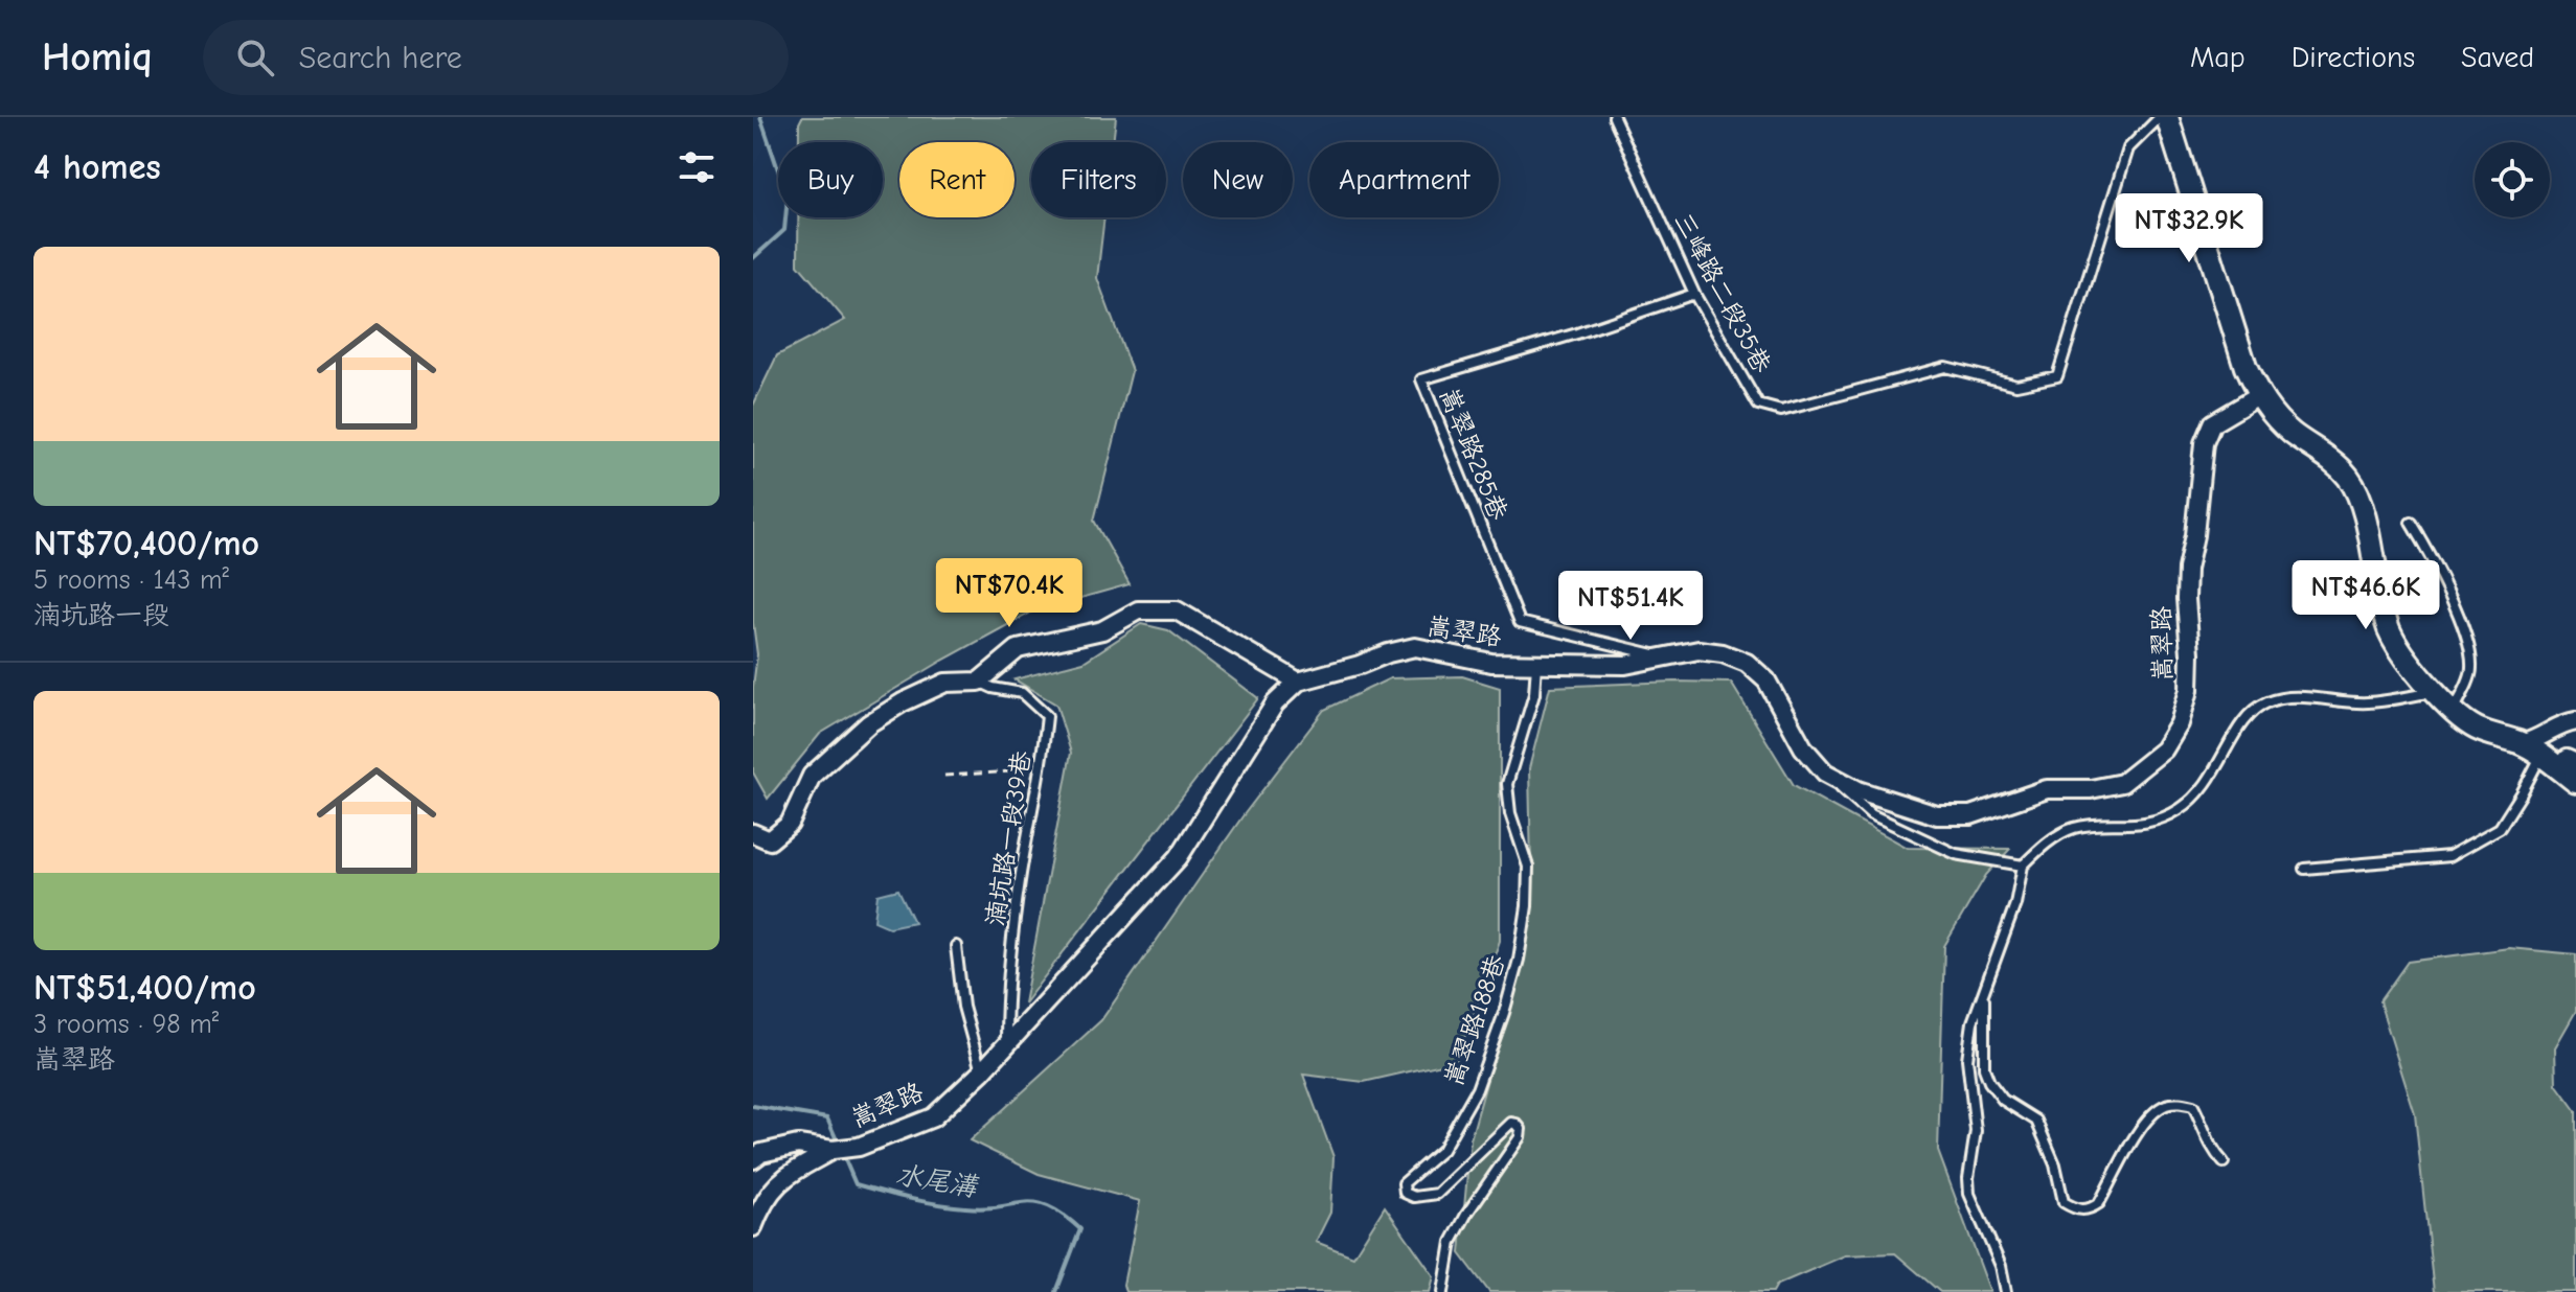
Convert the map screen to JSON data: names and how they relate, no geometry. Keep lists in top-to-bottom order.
{
  "streets": {
    "street": ["嵩翠路"],
    "lane": [
      "三峰路二段35巷",
      "嵩翠路285巷",
      "湳坑路一段39巷",
      "嵩翠路188巷"
    ]
  },
  "crossings": [
    ["三峰路二段35巷", "嵩翠路285巷"],
    ["嵩翠路285巷", "嵩翠路"],
    ["嵩翠路", "湳坑路一段39巷"],
    ["嵩翠路", "嵩翠路188巷"]
  ],
  "water": ["水尾溝"],
  "page": {
    "header": "Homiq",
    "search": "Search here",
    "nav": ["Map", "Directions", "Saved"],
    "heading": "4 homes",
    "chip": [
      "Buy",
      "Rent",
      "Filters",
      "New",
      "Apartment"
    ],
    "price": [
      "NT$32.9K",
      "NT$70.4K",
      "NT$46.6K",
      "NT$51.4K"
    ],
    "list": [
      {
        "name": "NT$70,400/mo",
        "note": "5 rooms · 143 m² · 湳坑路一段"
      },
      {
        "name": "NT$51,400/mo",
        "note": "3 rooms · 98 m² · 嵩翠路"
      }
    ]
  }
}
